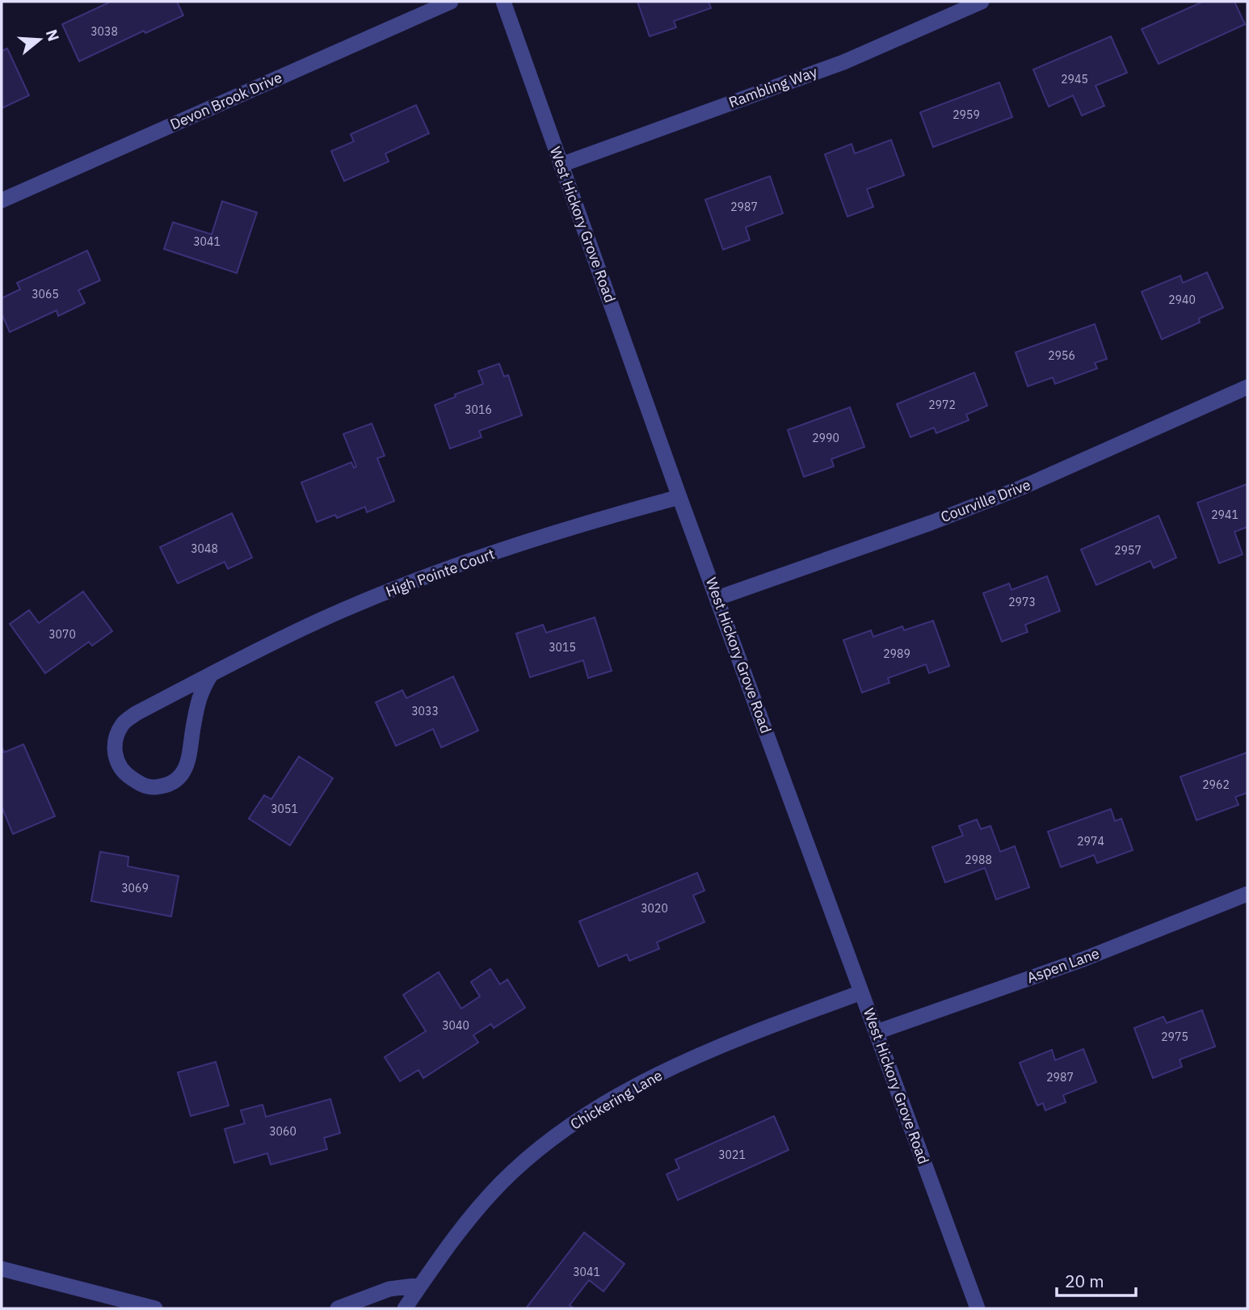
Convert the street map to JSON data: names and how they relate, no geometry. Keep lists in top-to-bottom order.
{
  "streets": {
    "street": [
      "Rambling Way",
      "Devon Brook Drive",
      "West Hickory Grove Road",
      "Courville Drive",
      "High Pointe Court",
      "Aspen Lane",
      "Chickering Lane"
    ]
  },
  "crossings": [
    ["Rambling Way", "West Hickory Grove Road"],
    ["West Hickory Grove Road", "Courville Drive"],
    ["West Hickory Grove Road", "High Pointe Court"],
    ["West Hickory Grove Road", "Aspen Lane"],
    ["West Hickory Grove Road", "Chickering Lane"]
  ],
  "house_numbers": [
    "3038",
    "2945",
    "2959",
    "2987",
    "3041",
    "3065",
    "2940",
    "2956",
    "2972",
    "3016",
    "2990",
    "2941",
    "3048",
    "2957",
    "2973",
    "3070",
    "3015",
    "2989",
    "3033",
    "2962",
    "3051",
    "2974",
    "2988",
    "3069",
    "3020",
    "3040",
    "2975",
    "2987",
    "3060",
    "3021",
    "3041"
  ],
  "scale_bar": "20 m",
  "north": "right"
}
